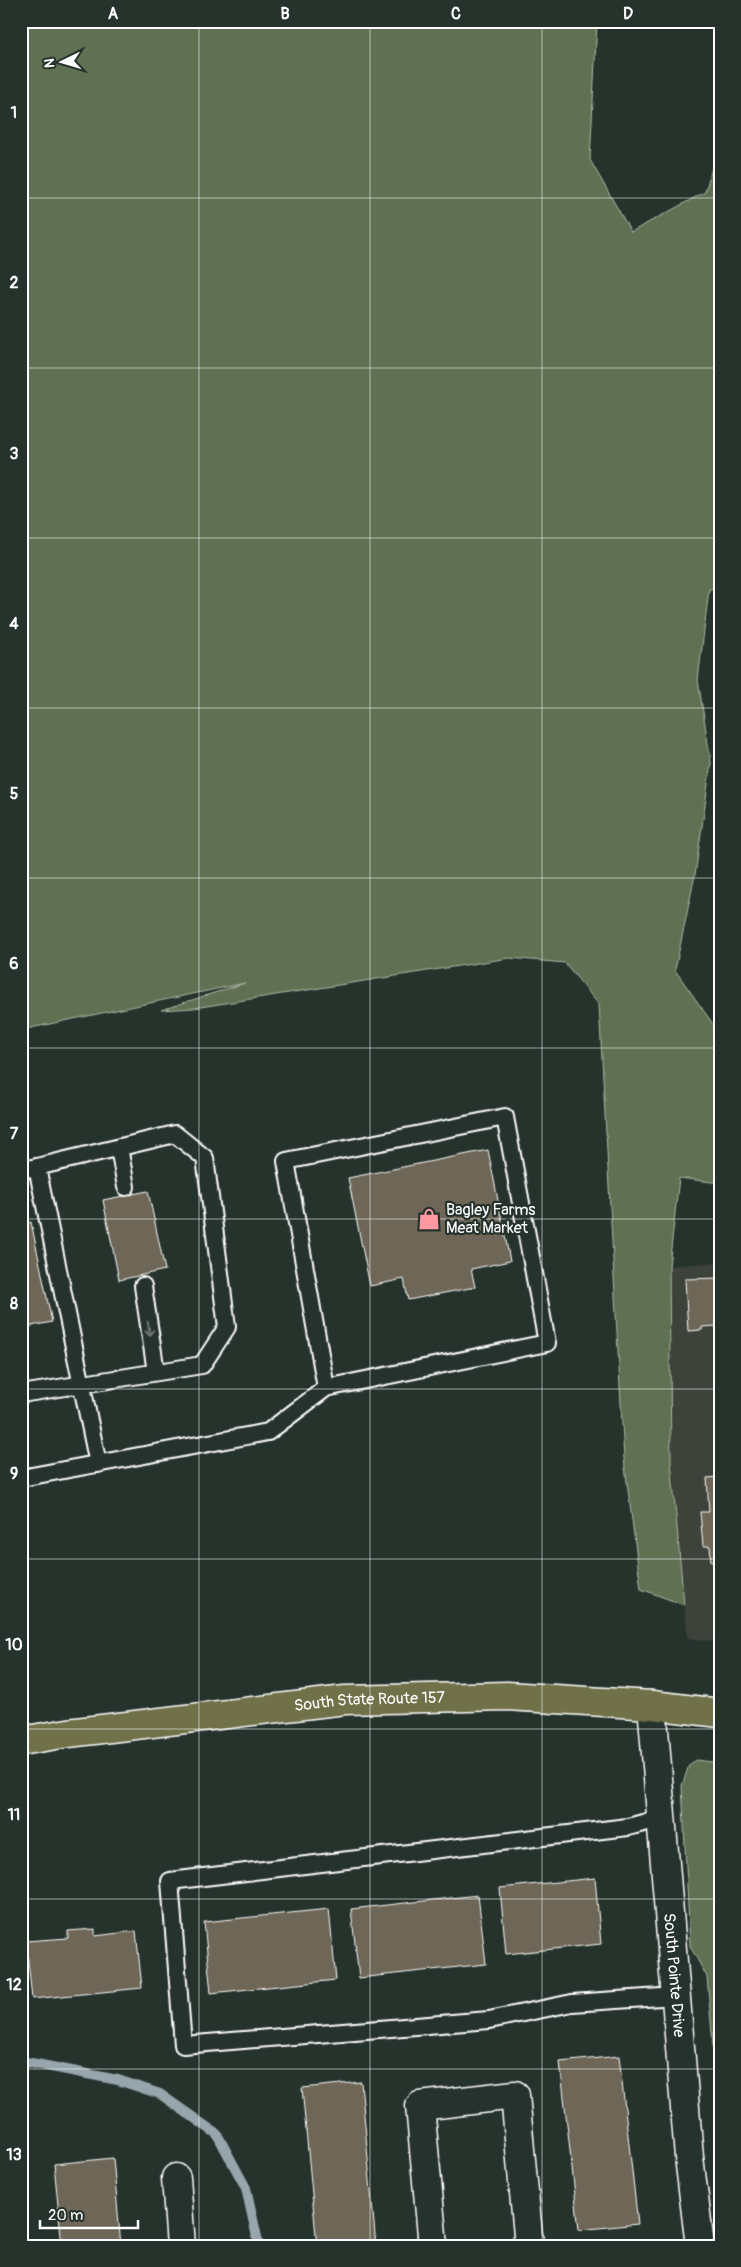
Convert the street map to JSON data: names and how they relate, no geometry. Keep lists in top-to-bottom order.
{
  "streets": {
    "main road": ["South State Route 157"],
    "street": ["South Pointe Drive"]
  },
  "crossings": [
    ["South State Route 157", "South Pointe Drive"]
  ],
  "places": {
    "shop": ["Bagley Farms Meat Market"]
  },
  "scale_bar": "20 m",
  "north": "left",
  "grid": {
    "columns": [
      "A",
      "B",
      "C",
      "D"
    ],
    "rows": [
      "1",
      "2",
      "3",
      "4",
      "5",
      "6",
      "7",
      "8",
      "9",
      "10",
      "11",
      "12",
      "13"
    ]
  }
}
